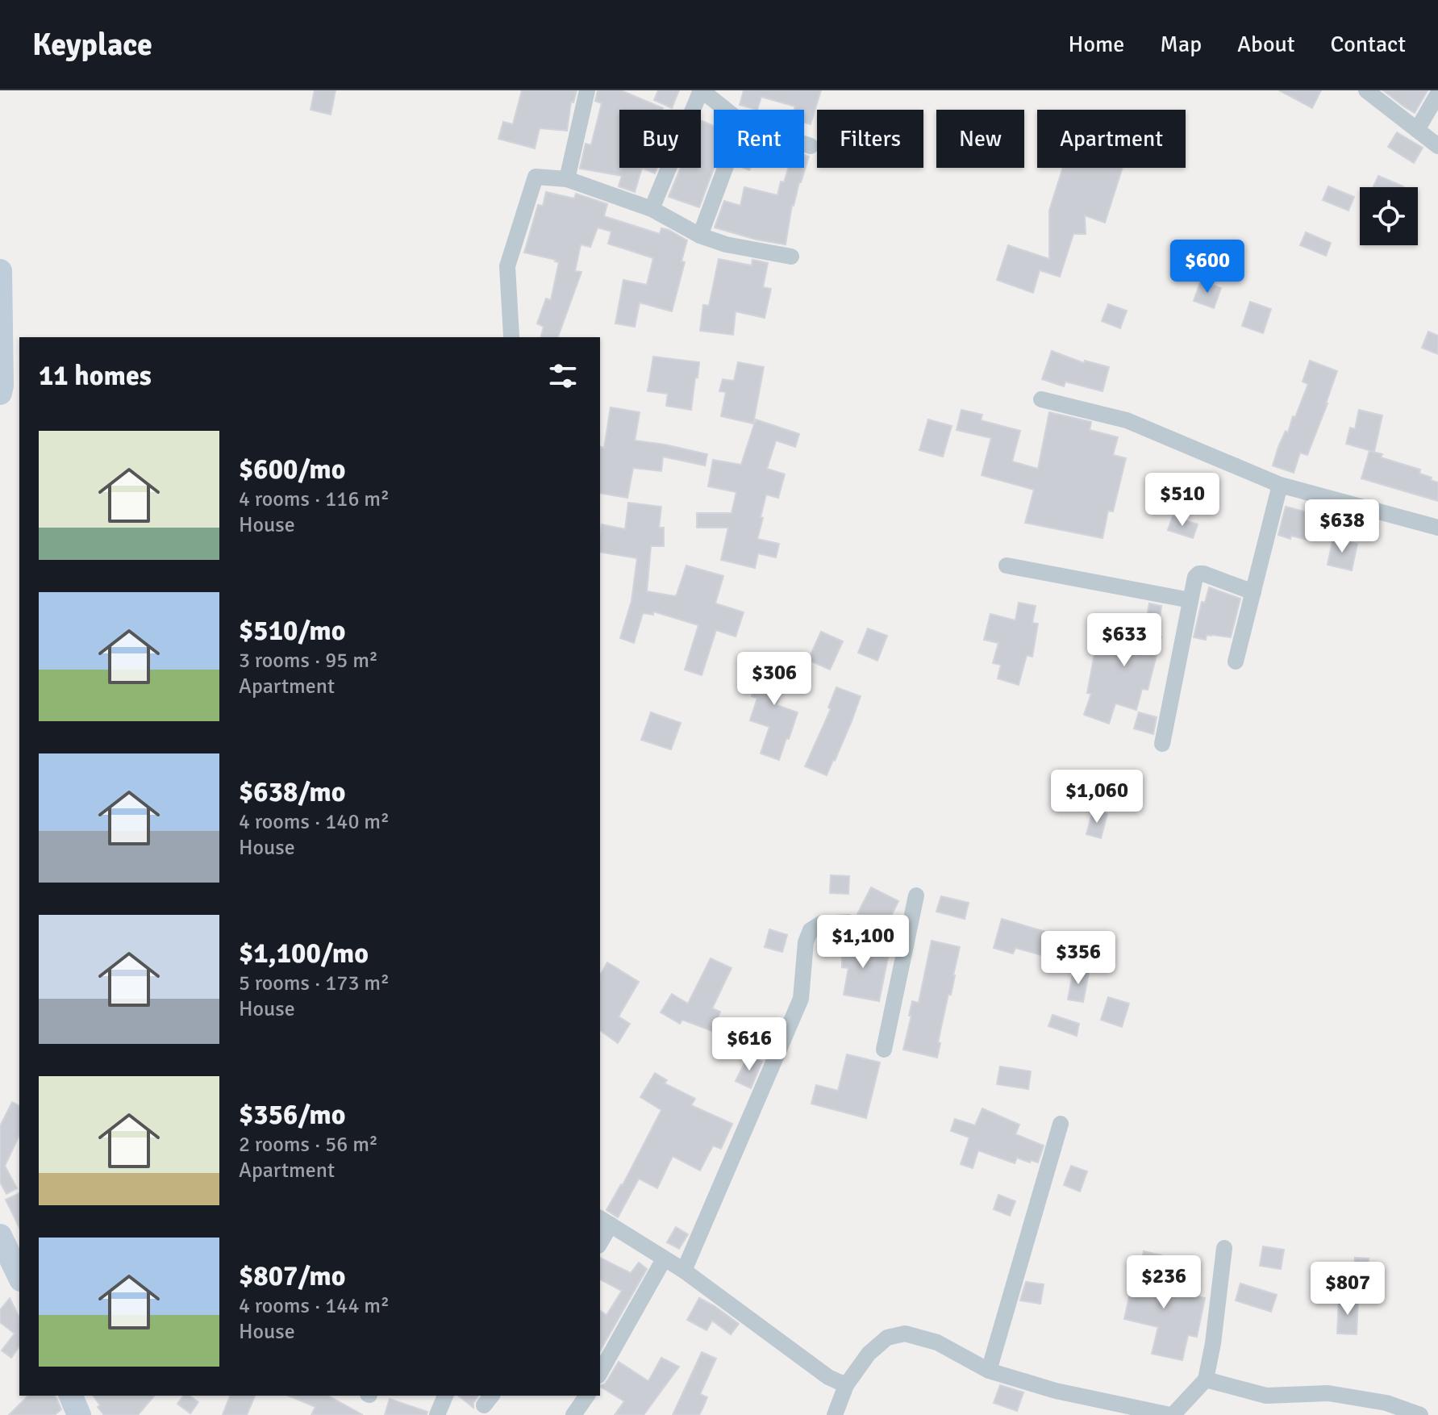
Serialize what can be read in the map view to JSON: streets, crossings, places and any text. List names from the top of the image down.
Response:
{
  "page": {
    "header": "Keyplace",
    "nav": [
      "Home",
      "Map",
      "About",
      "Contact"
    ],
    "chip": [
      "Buy",
      "Rent",
      "Filters",
      "New",
      "Apartment"
    ],
    "price": [
      "$600",
      "$510",
      "$638",
      "$633",
      "$306",
      "$1,060",
      "$1,100",
      "$356",
      "$616",
      "$236",
      "$807"
    ],
    "heading": "11 homes",
    "list": [
      {
        "name": "$600/mo",
        "note": "4 rooms · 116 m² · House"
      },
      {
        "name": "$510/mo",
        "note": "3 rooms · 95 m² · Apartment"
      },
      {
        "name": "$638/mo",
        "note": "4 rooms · 140 m² · House"
      },
      {
        "name": "$1,100/mo",
        "note": "5 rooms · 173 m² · House"
      },
      {
        "name": "$356/mo",
        "note": "2 rooms · 56 m² · Apartment"
      },
      {
        "name": "$807/mo",
        "note": "4 rooms · 144 m² · House"
      }
    ]
  }
}
